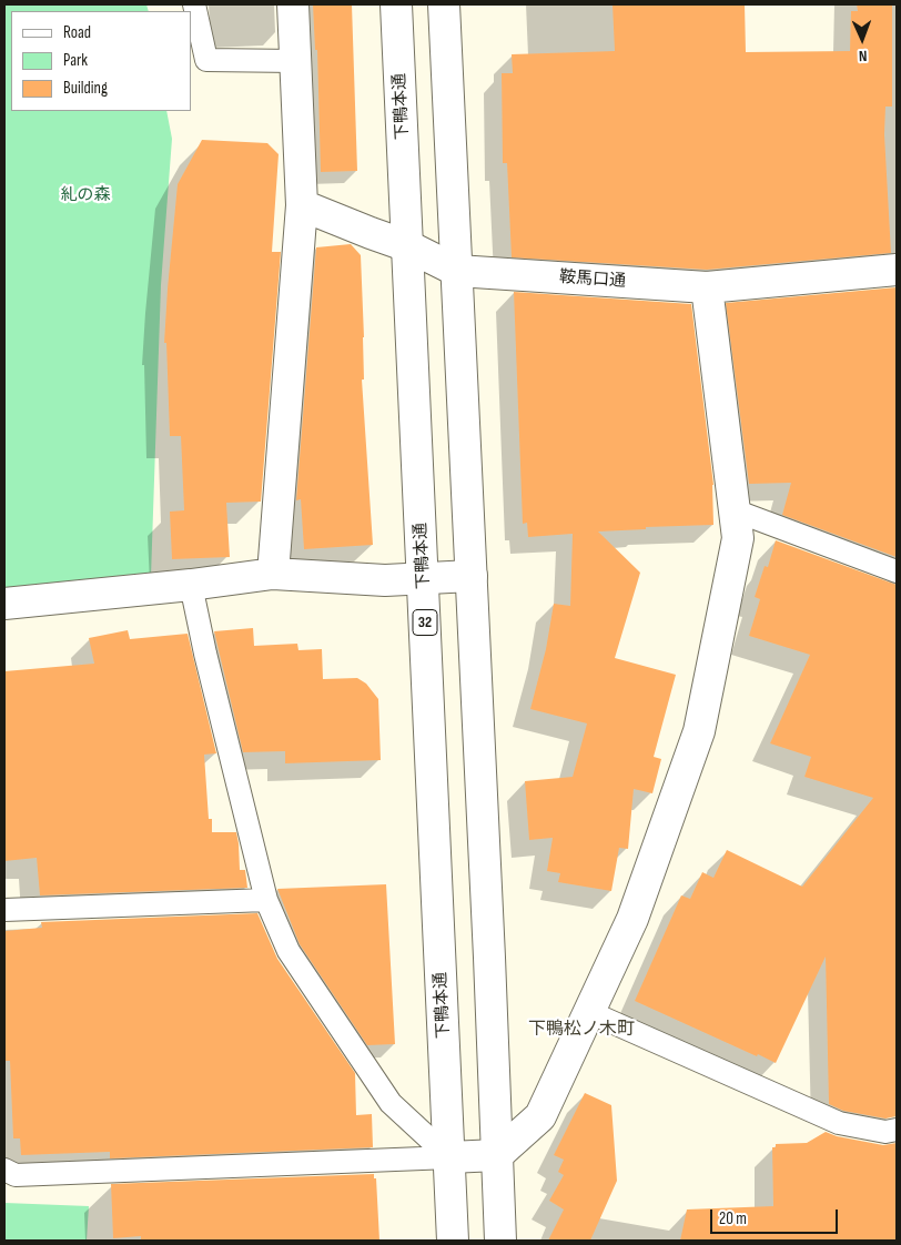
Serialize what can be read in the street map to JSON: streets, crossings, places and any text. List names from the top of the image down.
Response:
{
  "streets": {
    "street": ["下鴨本通", "鞍馬口通", "32"]
  },
  "crossings": [
    ["下鴨本通", "鞍馬口通"]
  ],
  "districts": ["下鴨松ノ木町"],
  "parks": ["糺の森"],
  "legend": ["Road", "Park", "Building"],
  "scale_bar": "20 m",
  "north": "bottom"
}
